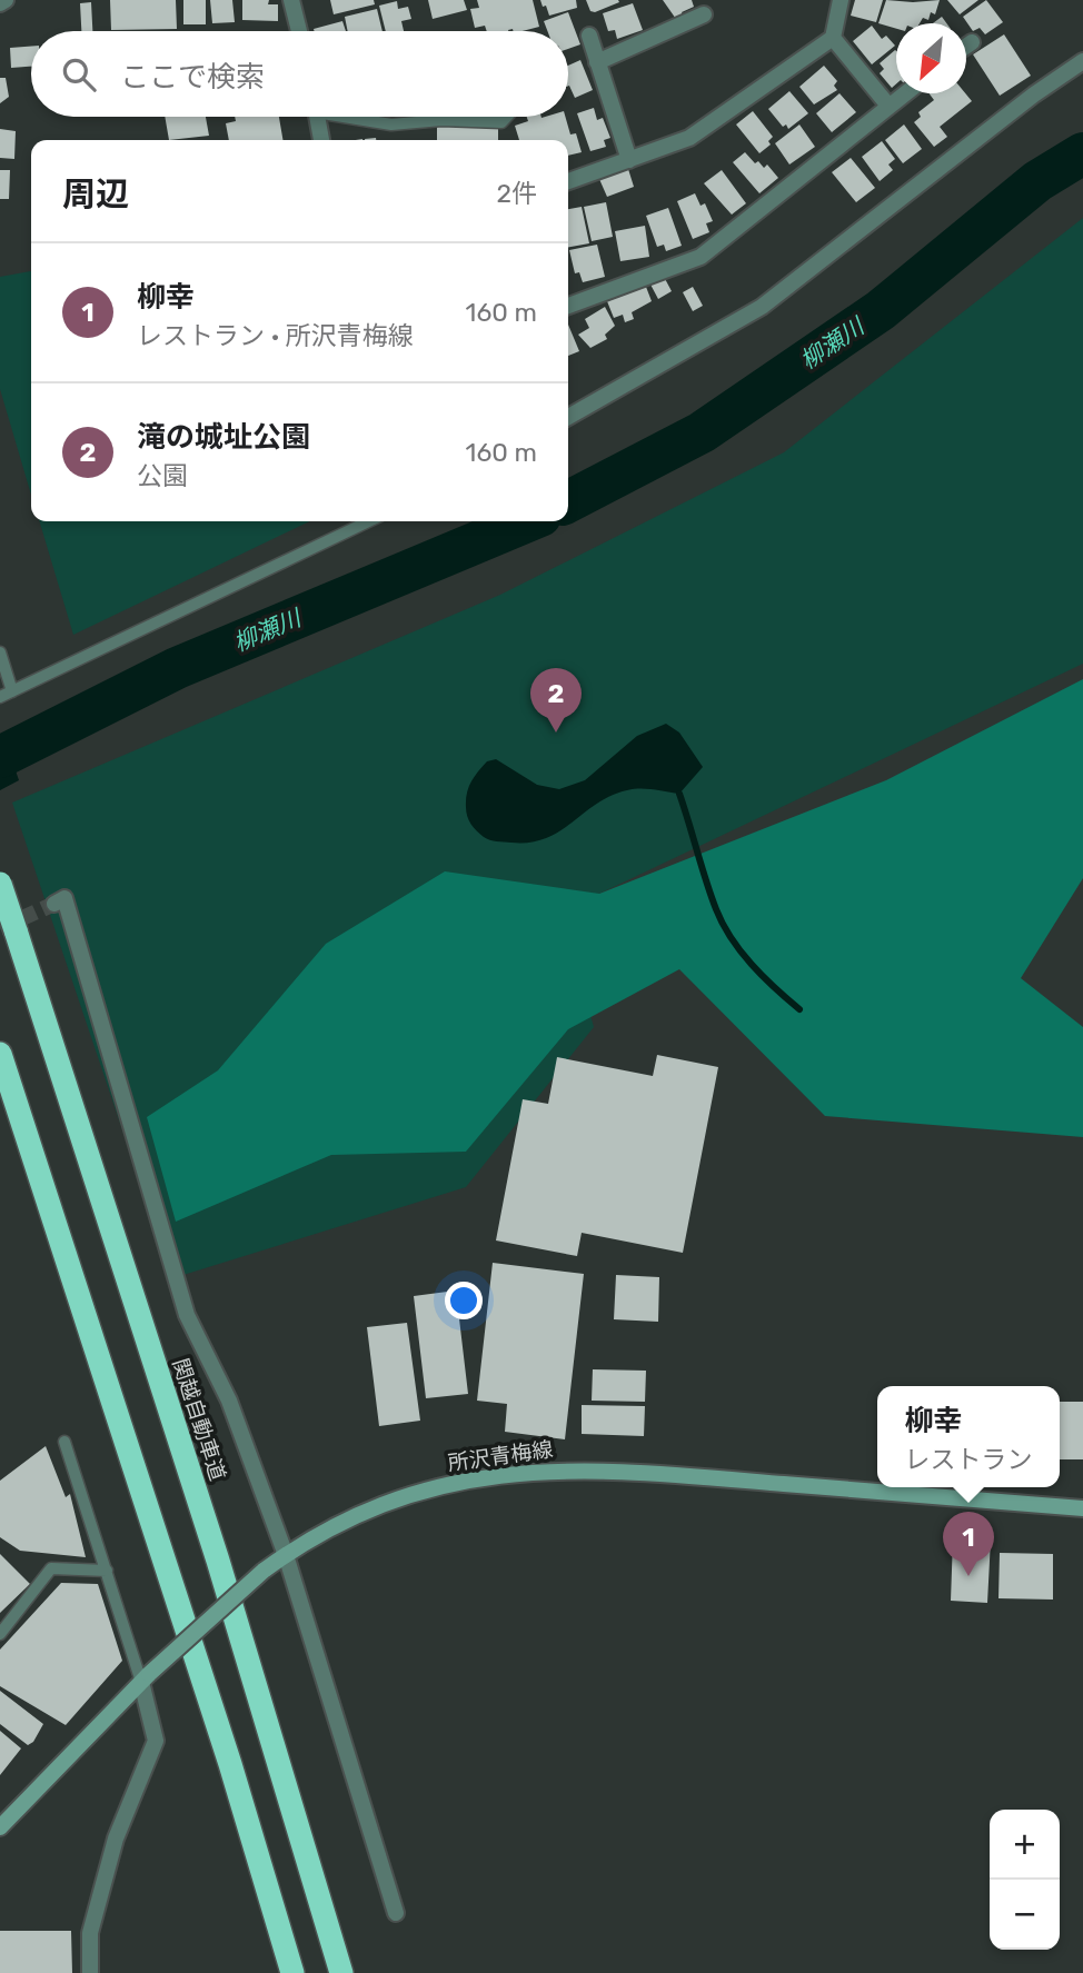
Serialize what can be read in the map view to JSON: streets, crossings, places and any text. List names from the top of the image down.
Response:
{
  "streets": {
    "highway": ["関越自動車道"],
    "main road": ["所沢青梅線"]
  },
  "water": ["柳瀬川"],
  "north": "bottom left",
  "page": {
    "search": "ここで検索",
    "heading": ["周辺", "2件"],
    "list": [
      {
        "mark": "1",
        "name": "柳幸",
        "note": "レストラン · 所沢青梅線",
        "value": "160 m"
      },
      {
        "mark": "2",
        "name": "滝の城址公園",
        "note": "公園",
        "value": "160 m"
      }
    ],
    "pins": ["2", "1"],
    "popup": ["柳幸", "レストラン"],
    "map_buttons": ["+", "−"]
  }
}
